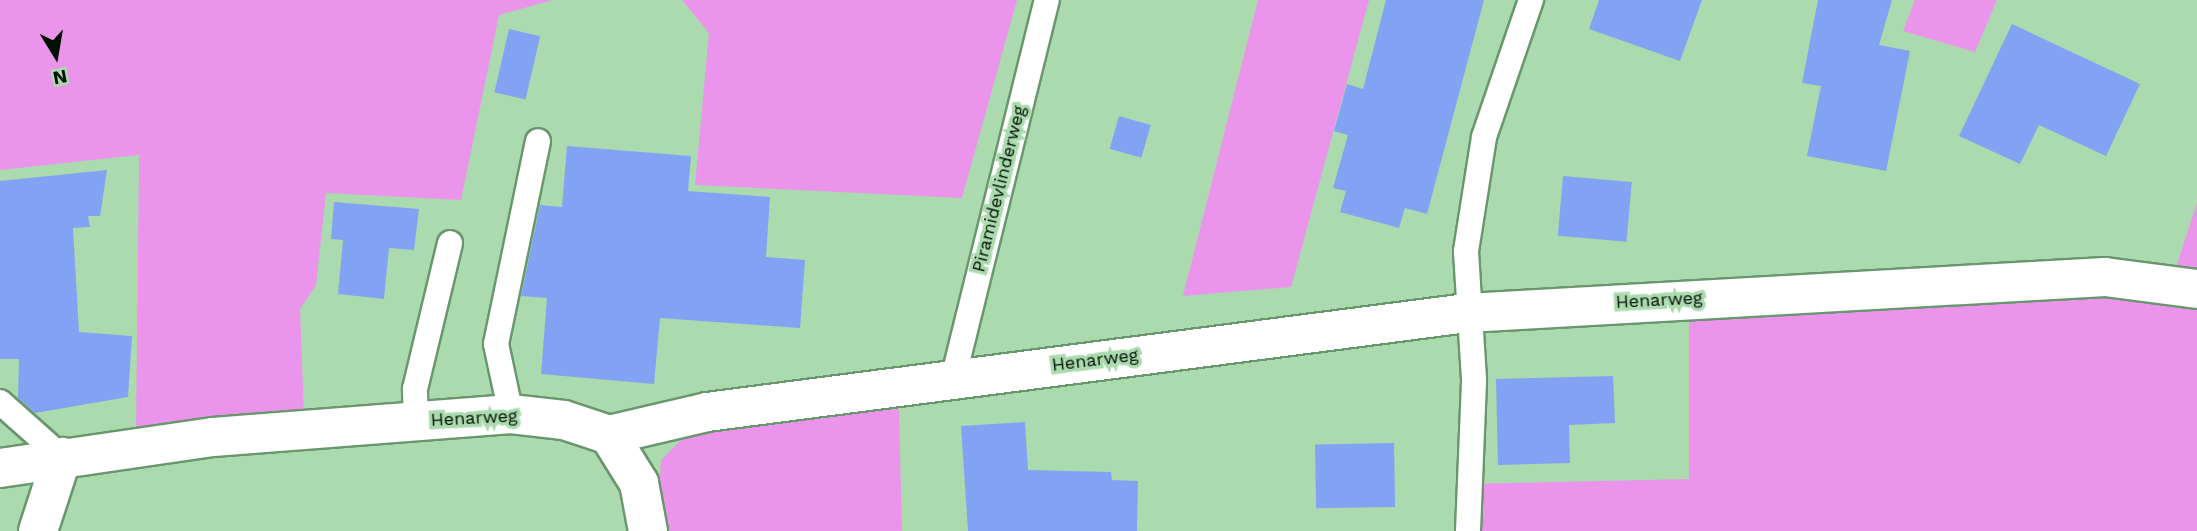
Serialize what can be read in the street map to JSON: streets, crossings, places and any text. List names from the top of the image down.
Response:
{
  "streets": {
    "street": ["Henarweg"],
    "lane": ["Piramidevlinderweg"]
  },
  "crossings": [
    ["Piramidevlinderweg", "Henarweg"]
  ],
  "north": "bottom"
}
